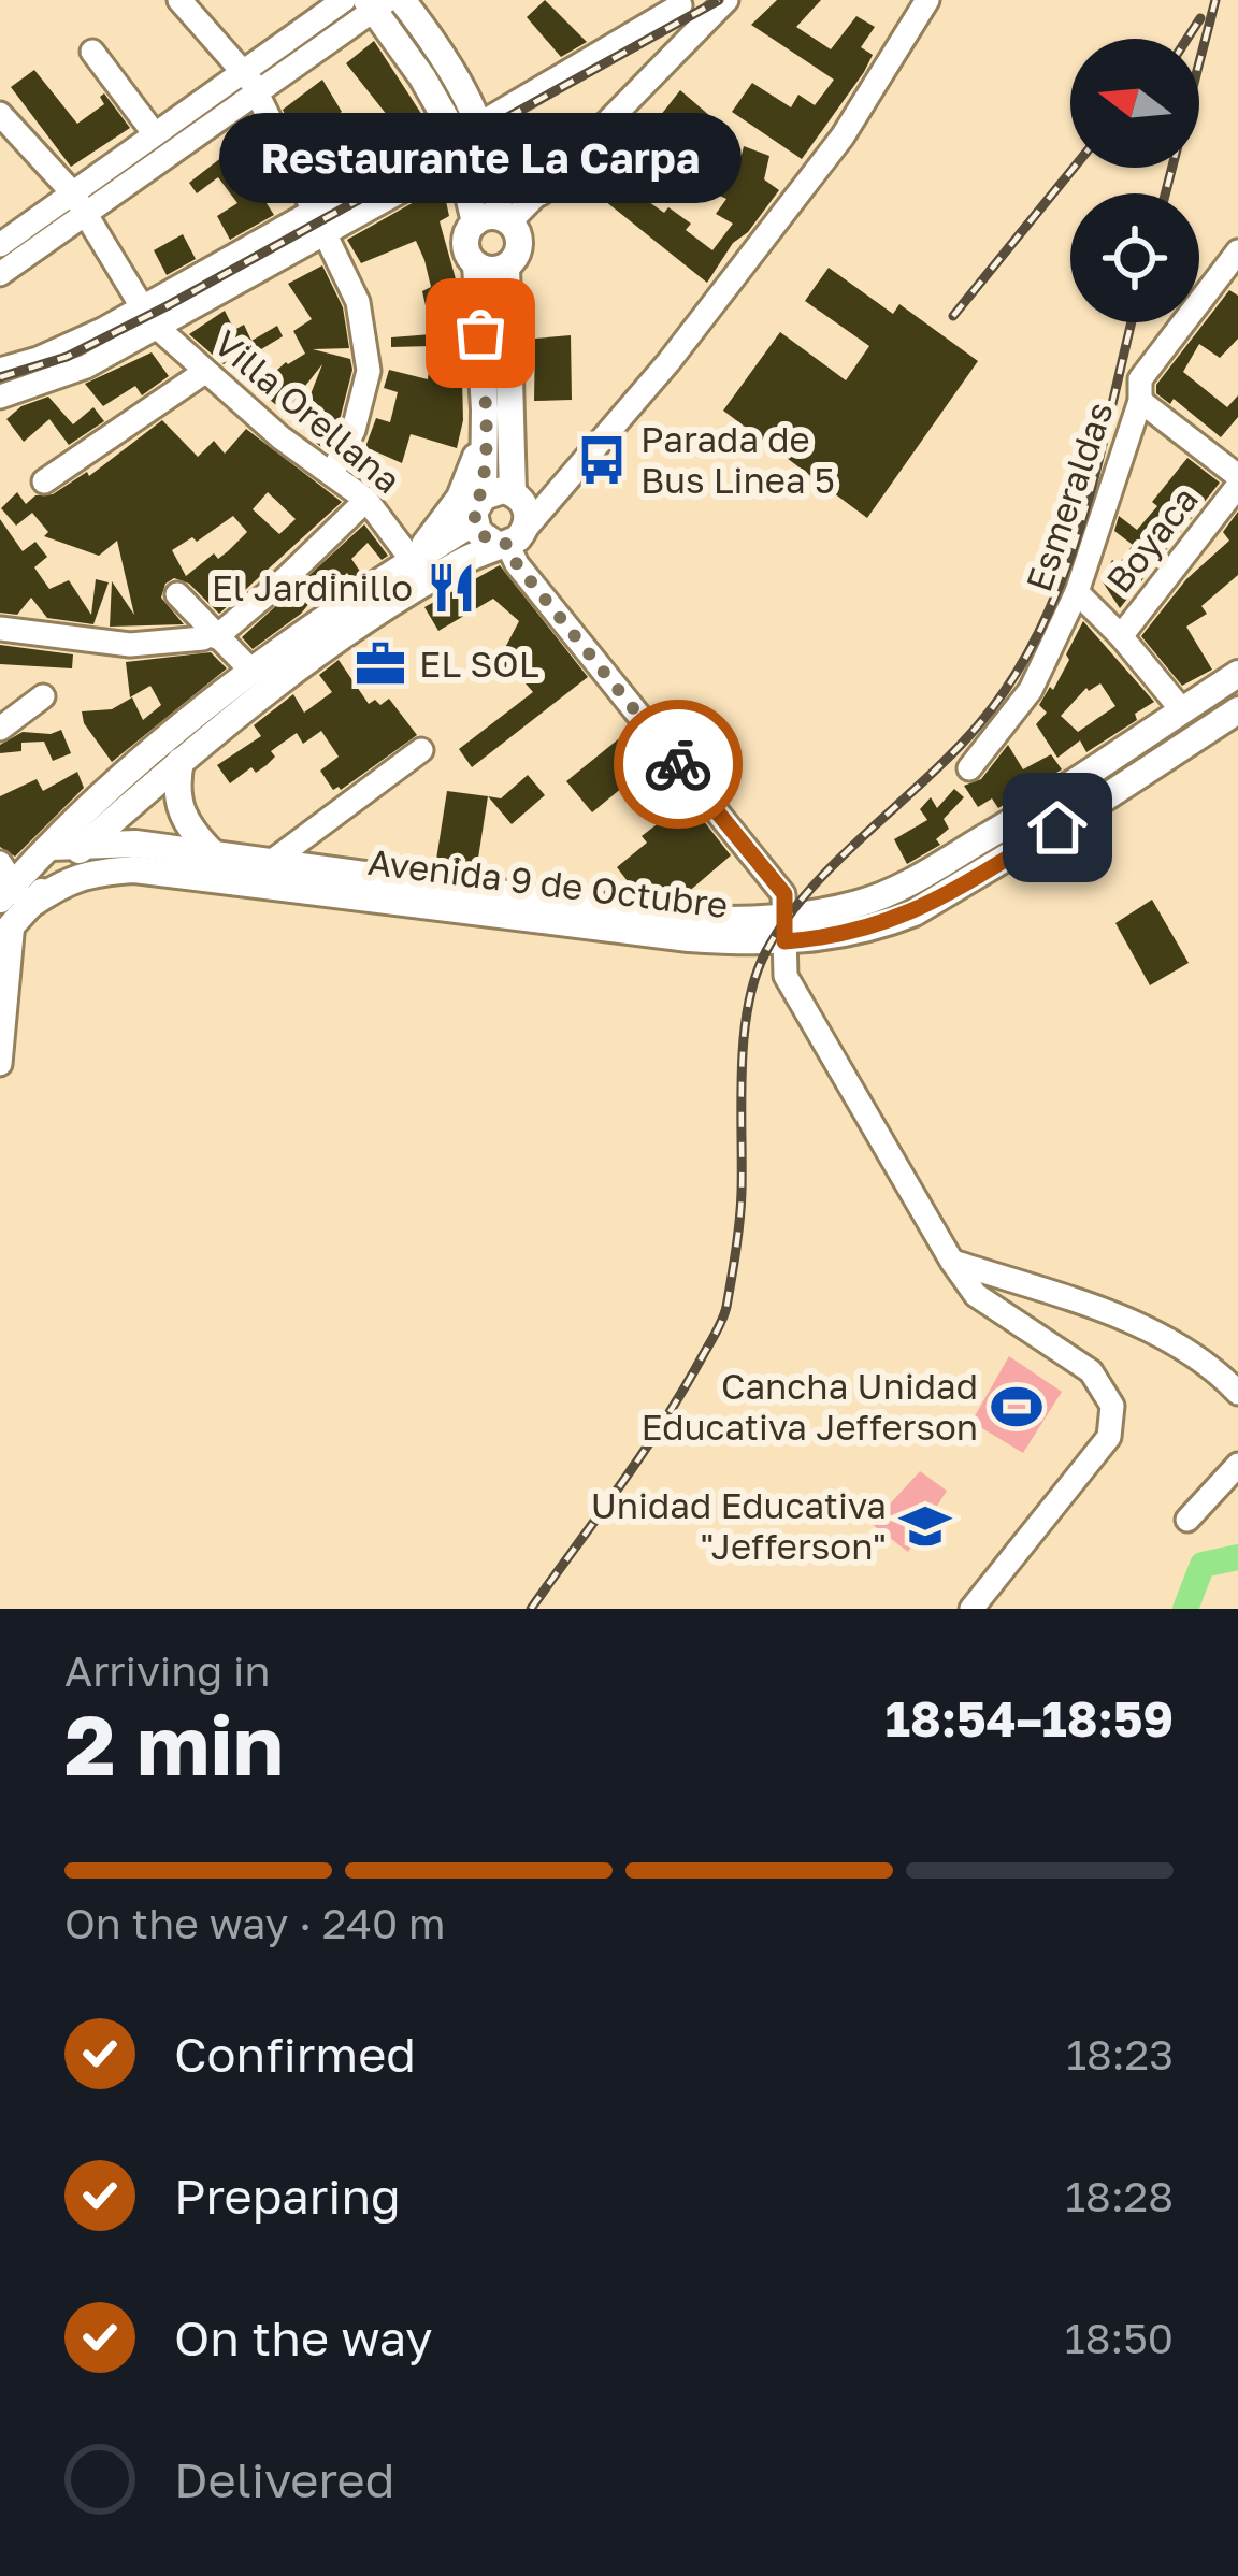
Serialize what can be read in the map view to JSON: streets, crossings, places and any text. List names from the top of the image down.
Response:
{
  "streets": {
    "main road": ["Avenida 9 de Octubre"],
    "street": ["Villa Orellana", "Esmeraldas", "Boyaca"]
  },
  "places": {
    "other": ["Restaurante La Carpa"],
    "bus stop": ["Parada de Bus Linea 5"],
    "restaurant": ["El Jardinillo"],
    "office": ["EL SOL"],
    "sports": ["Cancha Unidad Educativa Jefferson"],
    "school or university": ["Unidad Educativa \"Jefferson\""]
  },
  "north": "left",
  "page": {
    "bubble": "Restaurante La Carpa",
    "heading": ["2 min", "Arriving in", "18:54–18:59"],
    "bar": "On the way · 240 m",
    "list": [
      ["Confirmed", "18:23"],
      ["Preparing", "18:28"],
      ["On the way", "18:50"],
      "Delivered"
    ]
  }
}
